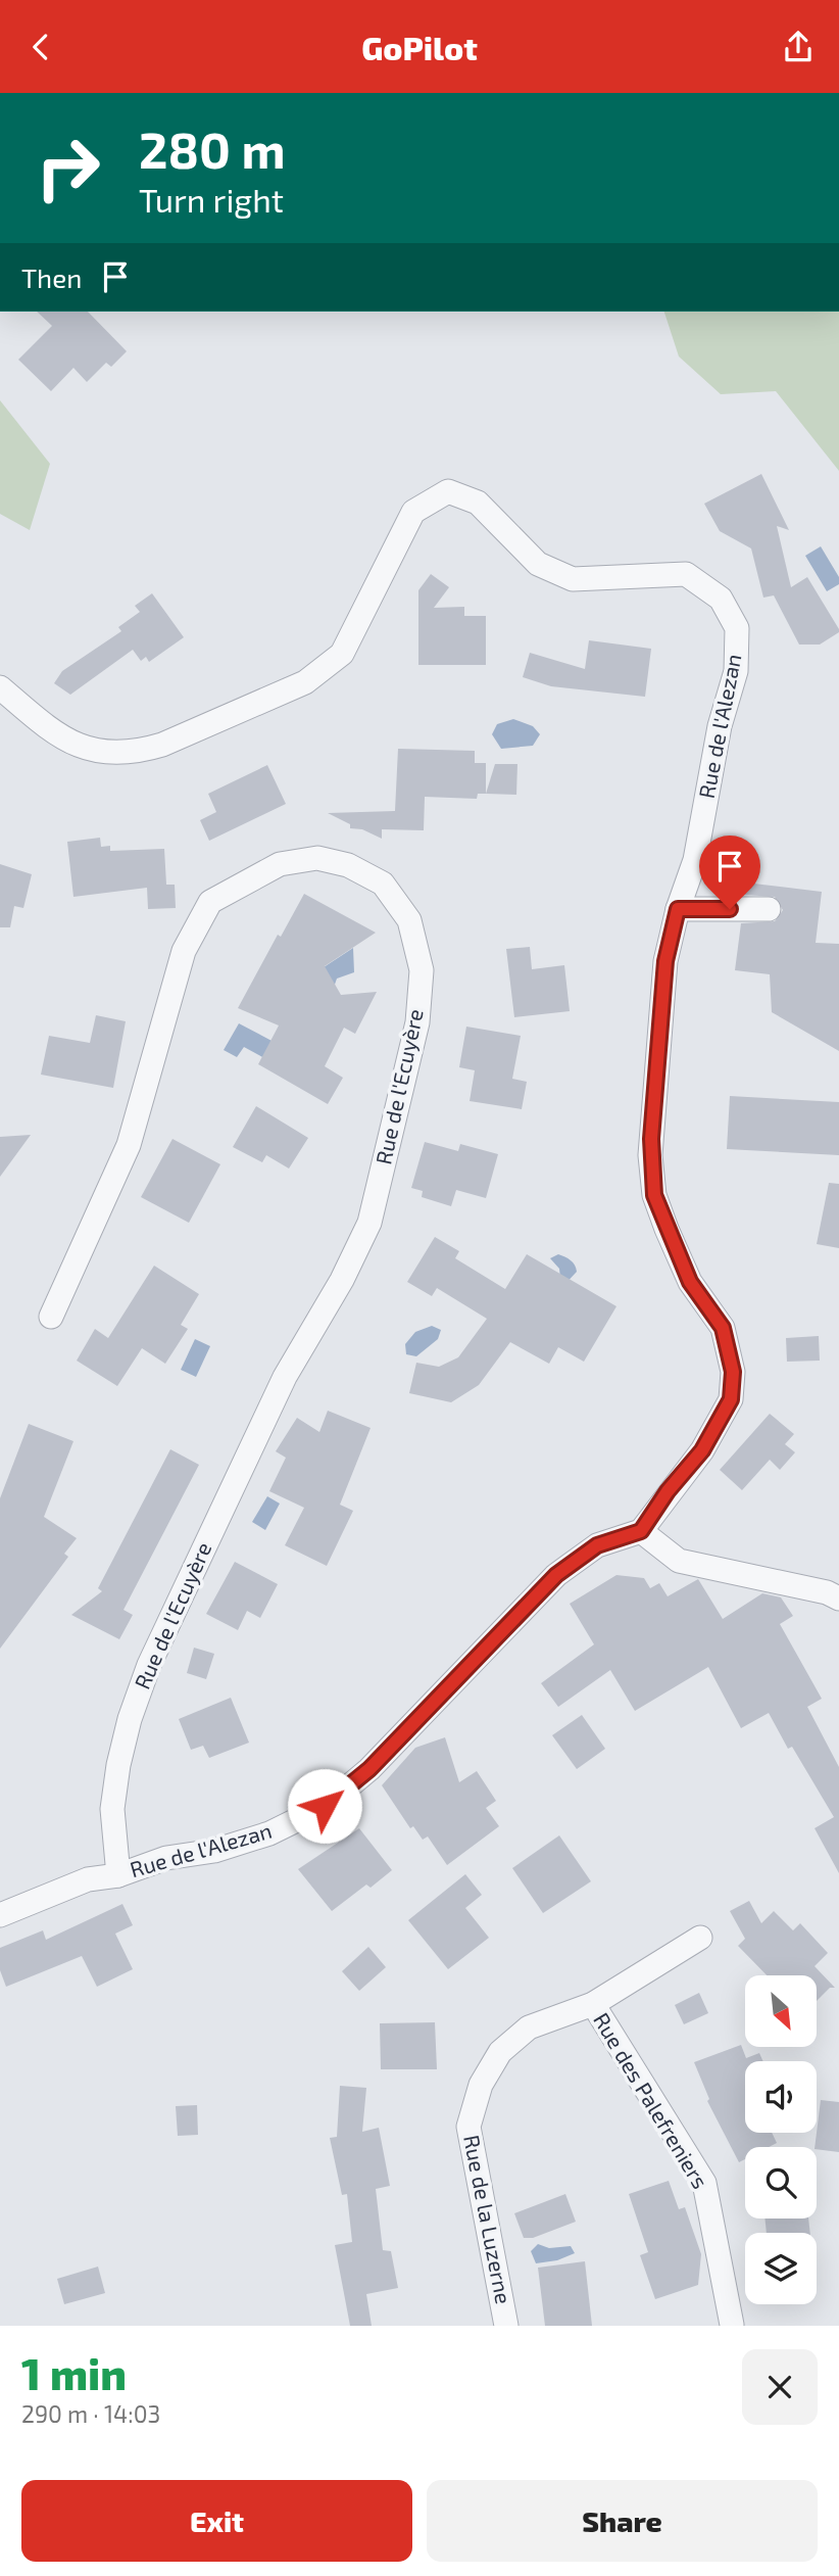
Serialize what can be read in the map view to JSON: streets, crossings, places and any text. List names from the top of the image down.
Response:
{
  "streets": {
    "street": [
      "Rue de l'Alezan",
      "Rue de l'Ecuyère",
      "Rue des Palefreniers",
      "Rue de la Luzerne"
    ]
  },
  "crossings": [
    ["Rue de l'Alezan", "Rue de l'Ecuyère"],
    ["Rue des Palefreniers", "Rue de la Luzerne"]
  ],
  "north": "bottom right",
  "page": {
    "header": "GoPilot",
    "turn": ["280 m", "Turn right"],
    "then": "Then",
    "heading": ["1 min", "290 m · 14:03"],
    "buttons": ["Exit", "Share"]
  }
}
